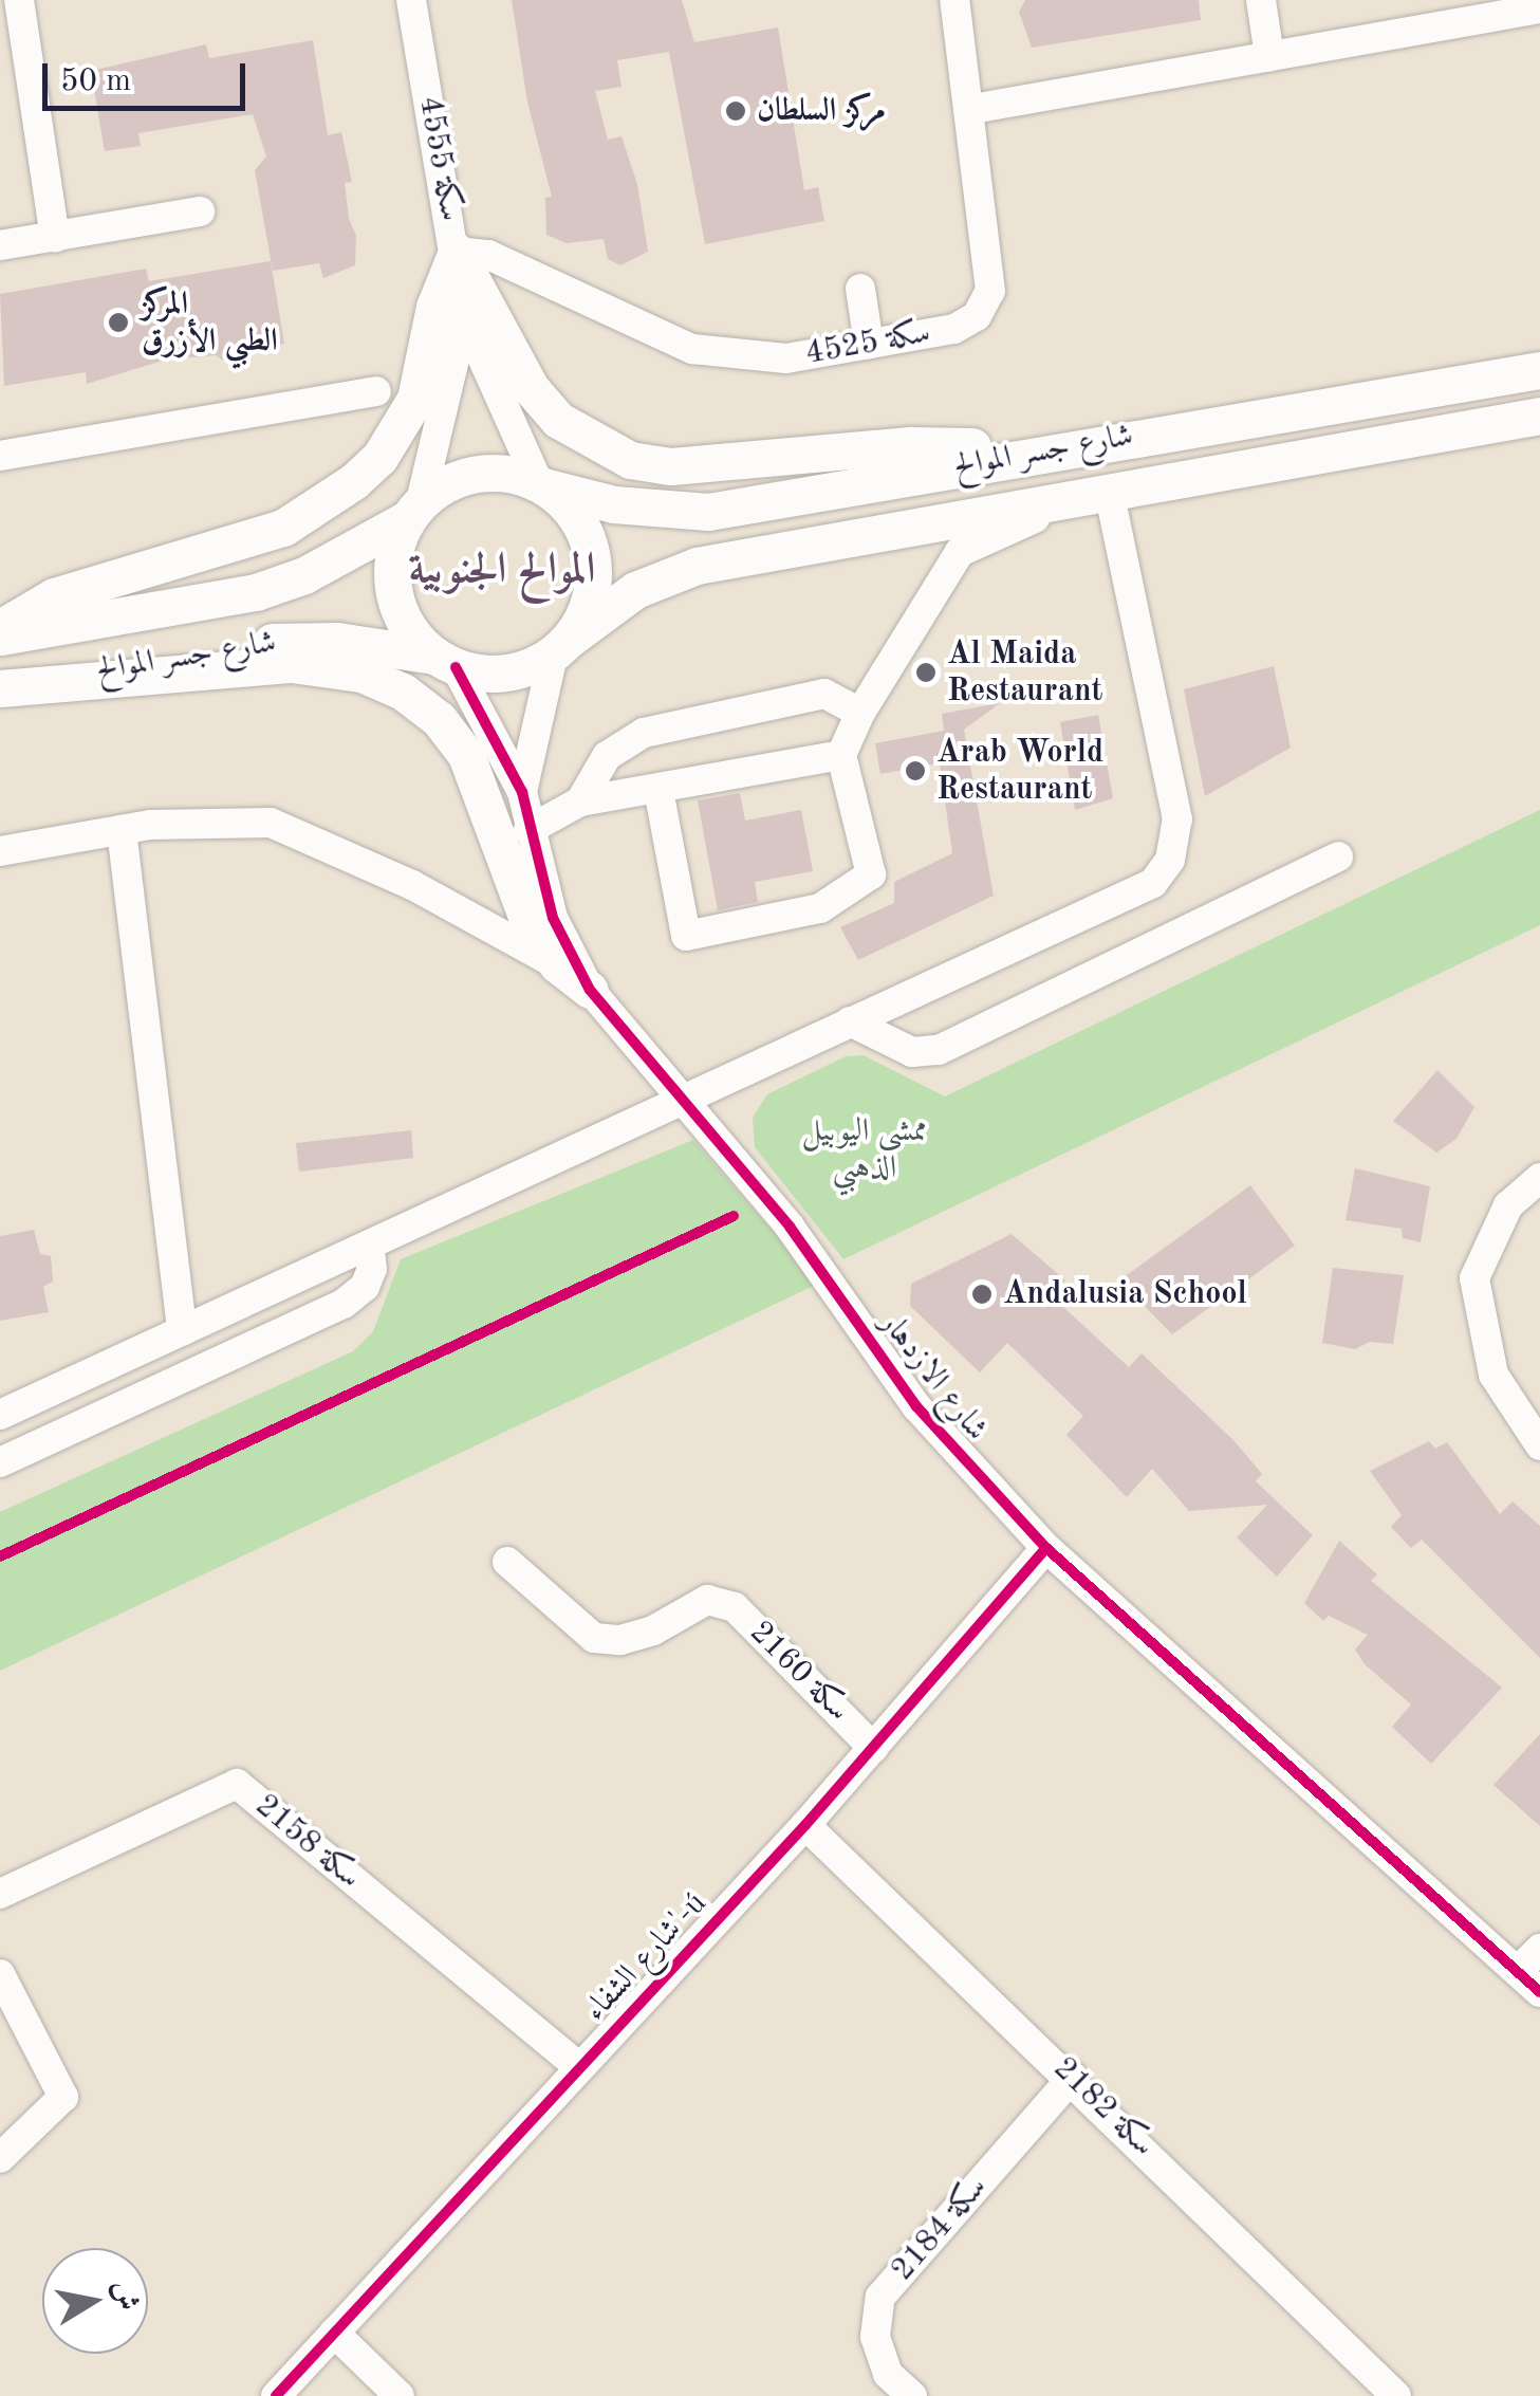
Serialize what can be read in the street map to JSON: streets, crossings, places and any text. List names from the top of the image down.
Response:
{
  "streets": {
    "main road": ["شارع جسر الموالح"],
    "street": [
      "سكة 4555",
      "سكة 4525",
      "شارع الازدهار",
      "سكة 2160",
      "سكة 2158",
      "شارع الشفاء'-ú",
      "سكة 2182",
      "سكة 2184"
    ]
  },
  "crossings": [
    ["سكة 4555", "سكة 4525"],
    ["سكة 4555", "شارع جسر الموالح"],
    ["سكة 4555", "شارع الازدهار"],
    ["شارع جسر الموالح", "شارع الازدهار"],
    ["شارع الازدهار", "شارع الشفاء'-ú"],
    ["سكة 2160", "شارع الشفاء'-ú"],
    ["سكة 2158", "شارع الشفاء'-ú"],
    ["شارع الشفاء'-ú", "سكة 2182"],
    ["سكة 2182", "سكة 2184"]
  ],
  "districts": ["الموالح الجنوبية"],
  "parks": ["ممشى اليوبيل الذهبي"],
  "places": [
    "مركز السلطان",
    "المركز الطبي الأزرق",
    "Al Maida Restaurant",
    "Arab World Restaurant",
    "Andalusia School"
  ],
  "scale_bar": "50 m",
  "north": "right"
}
